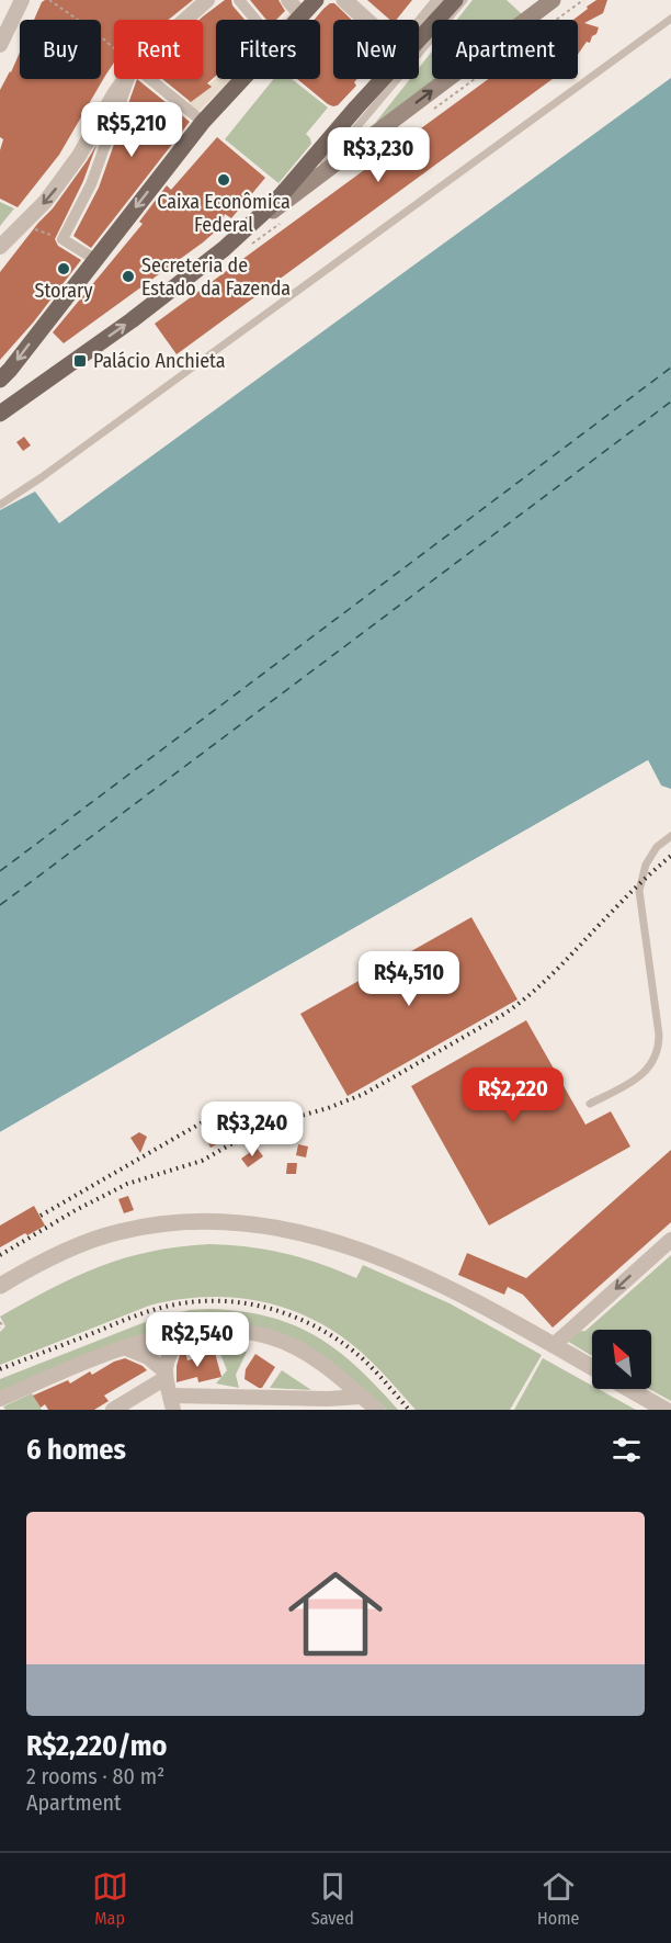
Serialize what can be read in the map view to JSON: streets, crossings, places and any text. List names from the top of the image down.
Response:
{
  "places": {
    "other": ["Caixa Econômica Federal", "Storary", "Secreteria de Estado da Fazenda"],
    "transit": ["Palácio Anchieta"]
  },
  "north": "top left",
  "page": {
    "chip": [
      "Buy",
      "Rent",
      "Filters",
      "New",
      "Apartment"
    ],
    "price": [
      "R$5,210",
      "R$3,230",
      "R$4,510",
      "R$2,220",
      "R$3,240",
      "R$2,540"
    ],
    "heading": "6 homes",
    "list": [
      {
        "name": "R$2,220/mo",
        "note": "2 rooms · 80 m² · Apartment"
      }
    ],
    "tabs": ["Map", "Saved", "Home"]
  }
}
